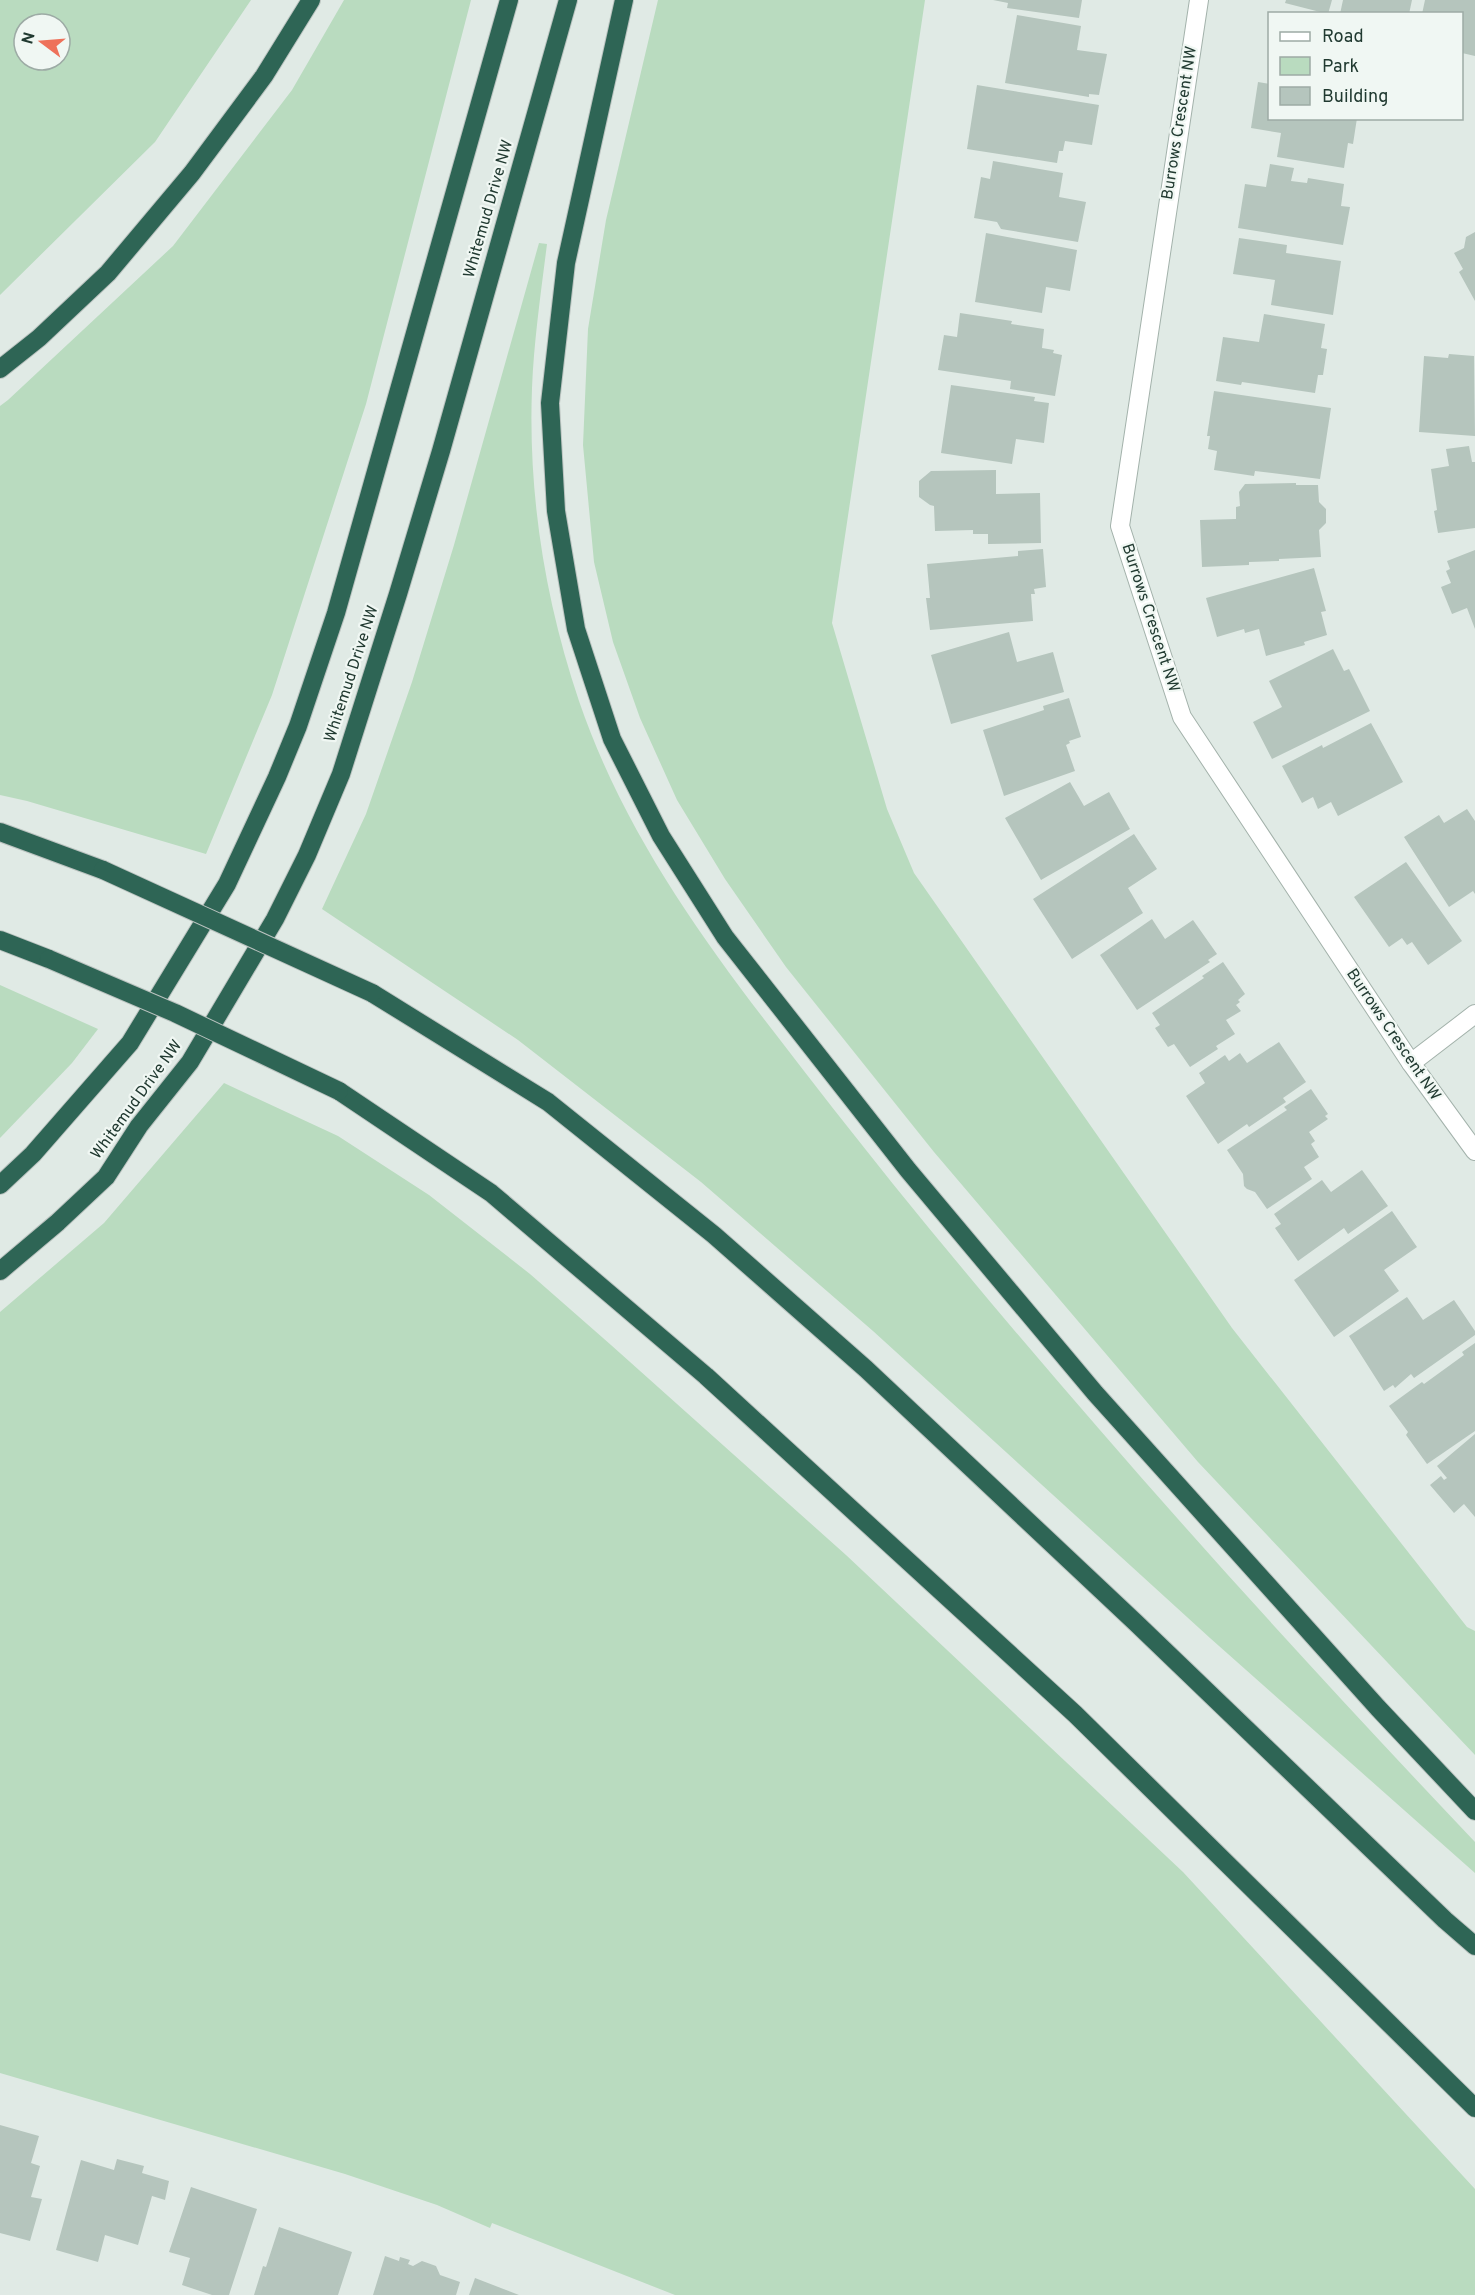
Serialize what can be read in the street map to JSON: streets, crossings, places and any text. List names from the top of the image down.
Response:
{
  "streets": {
    "highway": ["Whitemud Drive NW"],
    "street": ["Burrows Crescent NW"]
  },
  "legend": ["Road", "Park", "Building"],
  "north": "left"
}
